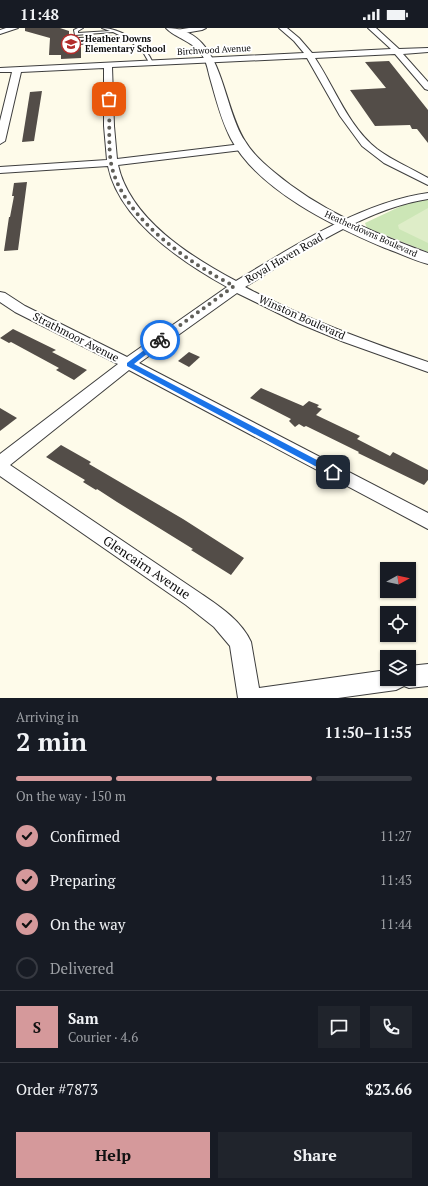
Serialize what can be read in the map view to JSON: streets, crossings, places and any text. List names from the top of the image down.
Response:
{
  "streets": {
    "street": [
      "Birchwood Avenue",
      "Heatherdowns Boulevard",
      "Royal Haven Road",
      "Winston Boulevard",
      "Strathmoor Avenue",
      "Glencairn Avenue"
    ]
  },
  "crossings": [
    ["Birchwood Avenue", "Heatherdowns Boulevard"],
    ["Birchwood Avenue", "Winston Boulevard"],
    ["Heatherdowns Boulevard", "Royal Haven Road"],
    ["Royal Haven Road", "Winston Boulevard"],
    ["Royal Haven Road", "Strathmoor Avenue"]
  ],
  "places": {
    "school or university": ["Heather Downs Elementary School"]
  },
  "north": "right",
  "page": {
    "status": "11:48",
    "heading": ["2 min", "Arriving in", "11:50–11:55"],
    "panel": [
      "Sam",
      "Courier · 4.6",
      "Order #7873",
      "$23.66"
    ],
    "bar": "On the way · 150 m",
    "list": [
      ["Confirmed", "11:27"],
      ["Preparing", "11:43"],
      ["On the way", "11:44"],
      "Delivered"
    ],
    "round": "S",
    "buttons": ["Help", "Share"]
  }
}
